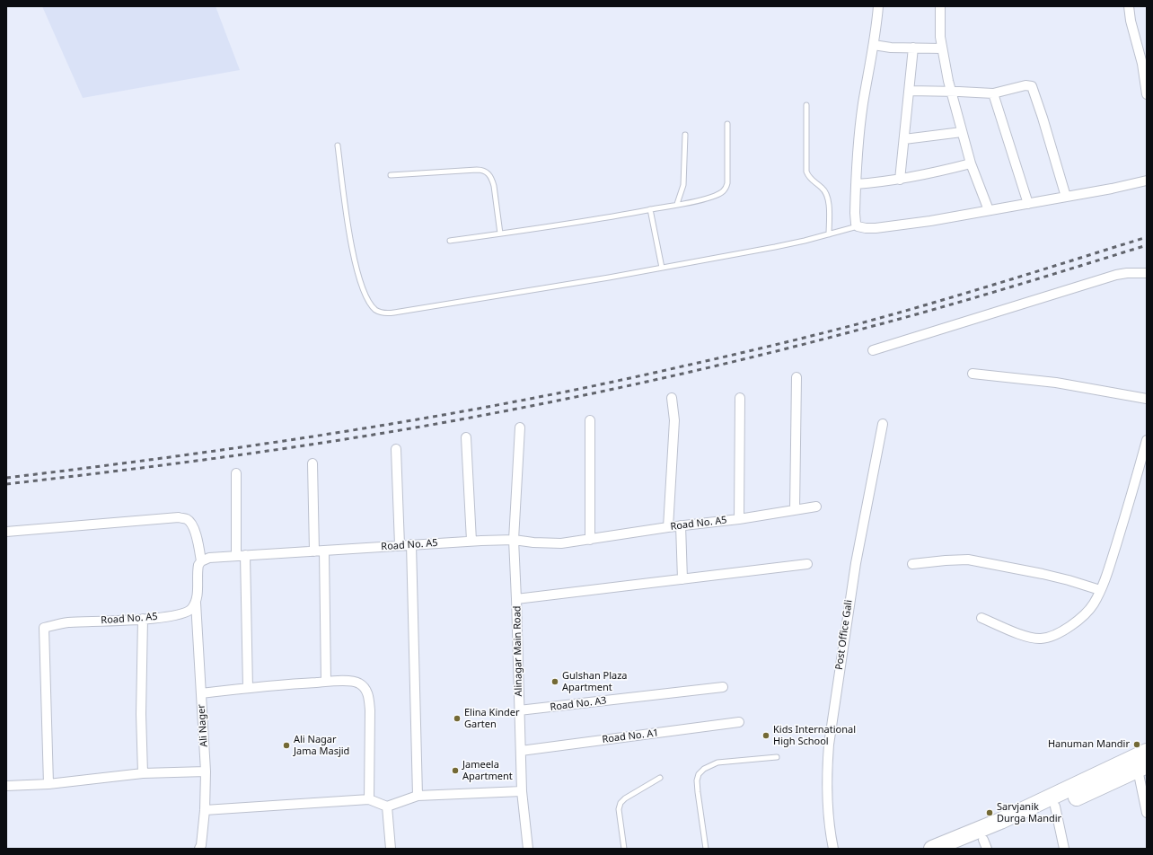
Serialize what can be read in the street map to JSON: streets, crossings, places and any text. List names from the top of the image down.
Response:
{
  "streets": {
    "street": [
      "Road No. A5",
      "Post Office Gali",
      "Alinagar Main Road",
      "Road No. A3",
      "Ali Nager",
      "Road No. A1"
    ]
  },
  "crossings": [
    ["Road No. A5", "Alinagar Main Road"],
    ["Road No. A5", "Ali Nager"],
    ["Alinagar Main Road", "Road No. A3"],
    ["Alinagar Main Road", "Road No. A1"]
  ],
  "places": [
    "Gulshan Plaza Apartment",
    "Elina Kinder Garten",
    "Kids International High School",
    "Hanuman Mandir",
    "Ali Nagar Jama Masjid",
    "Jameela Apartment",
    "Sarvjanik Durga Mandir"
  ]
}
